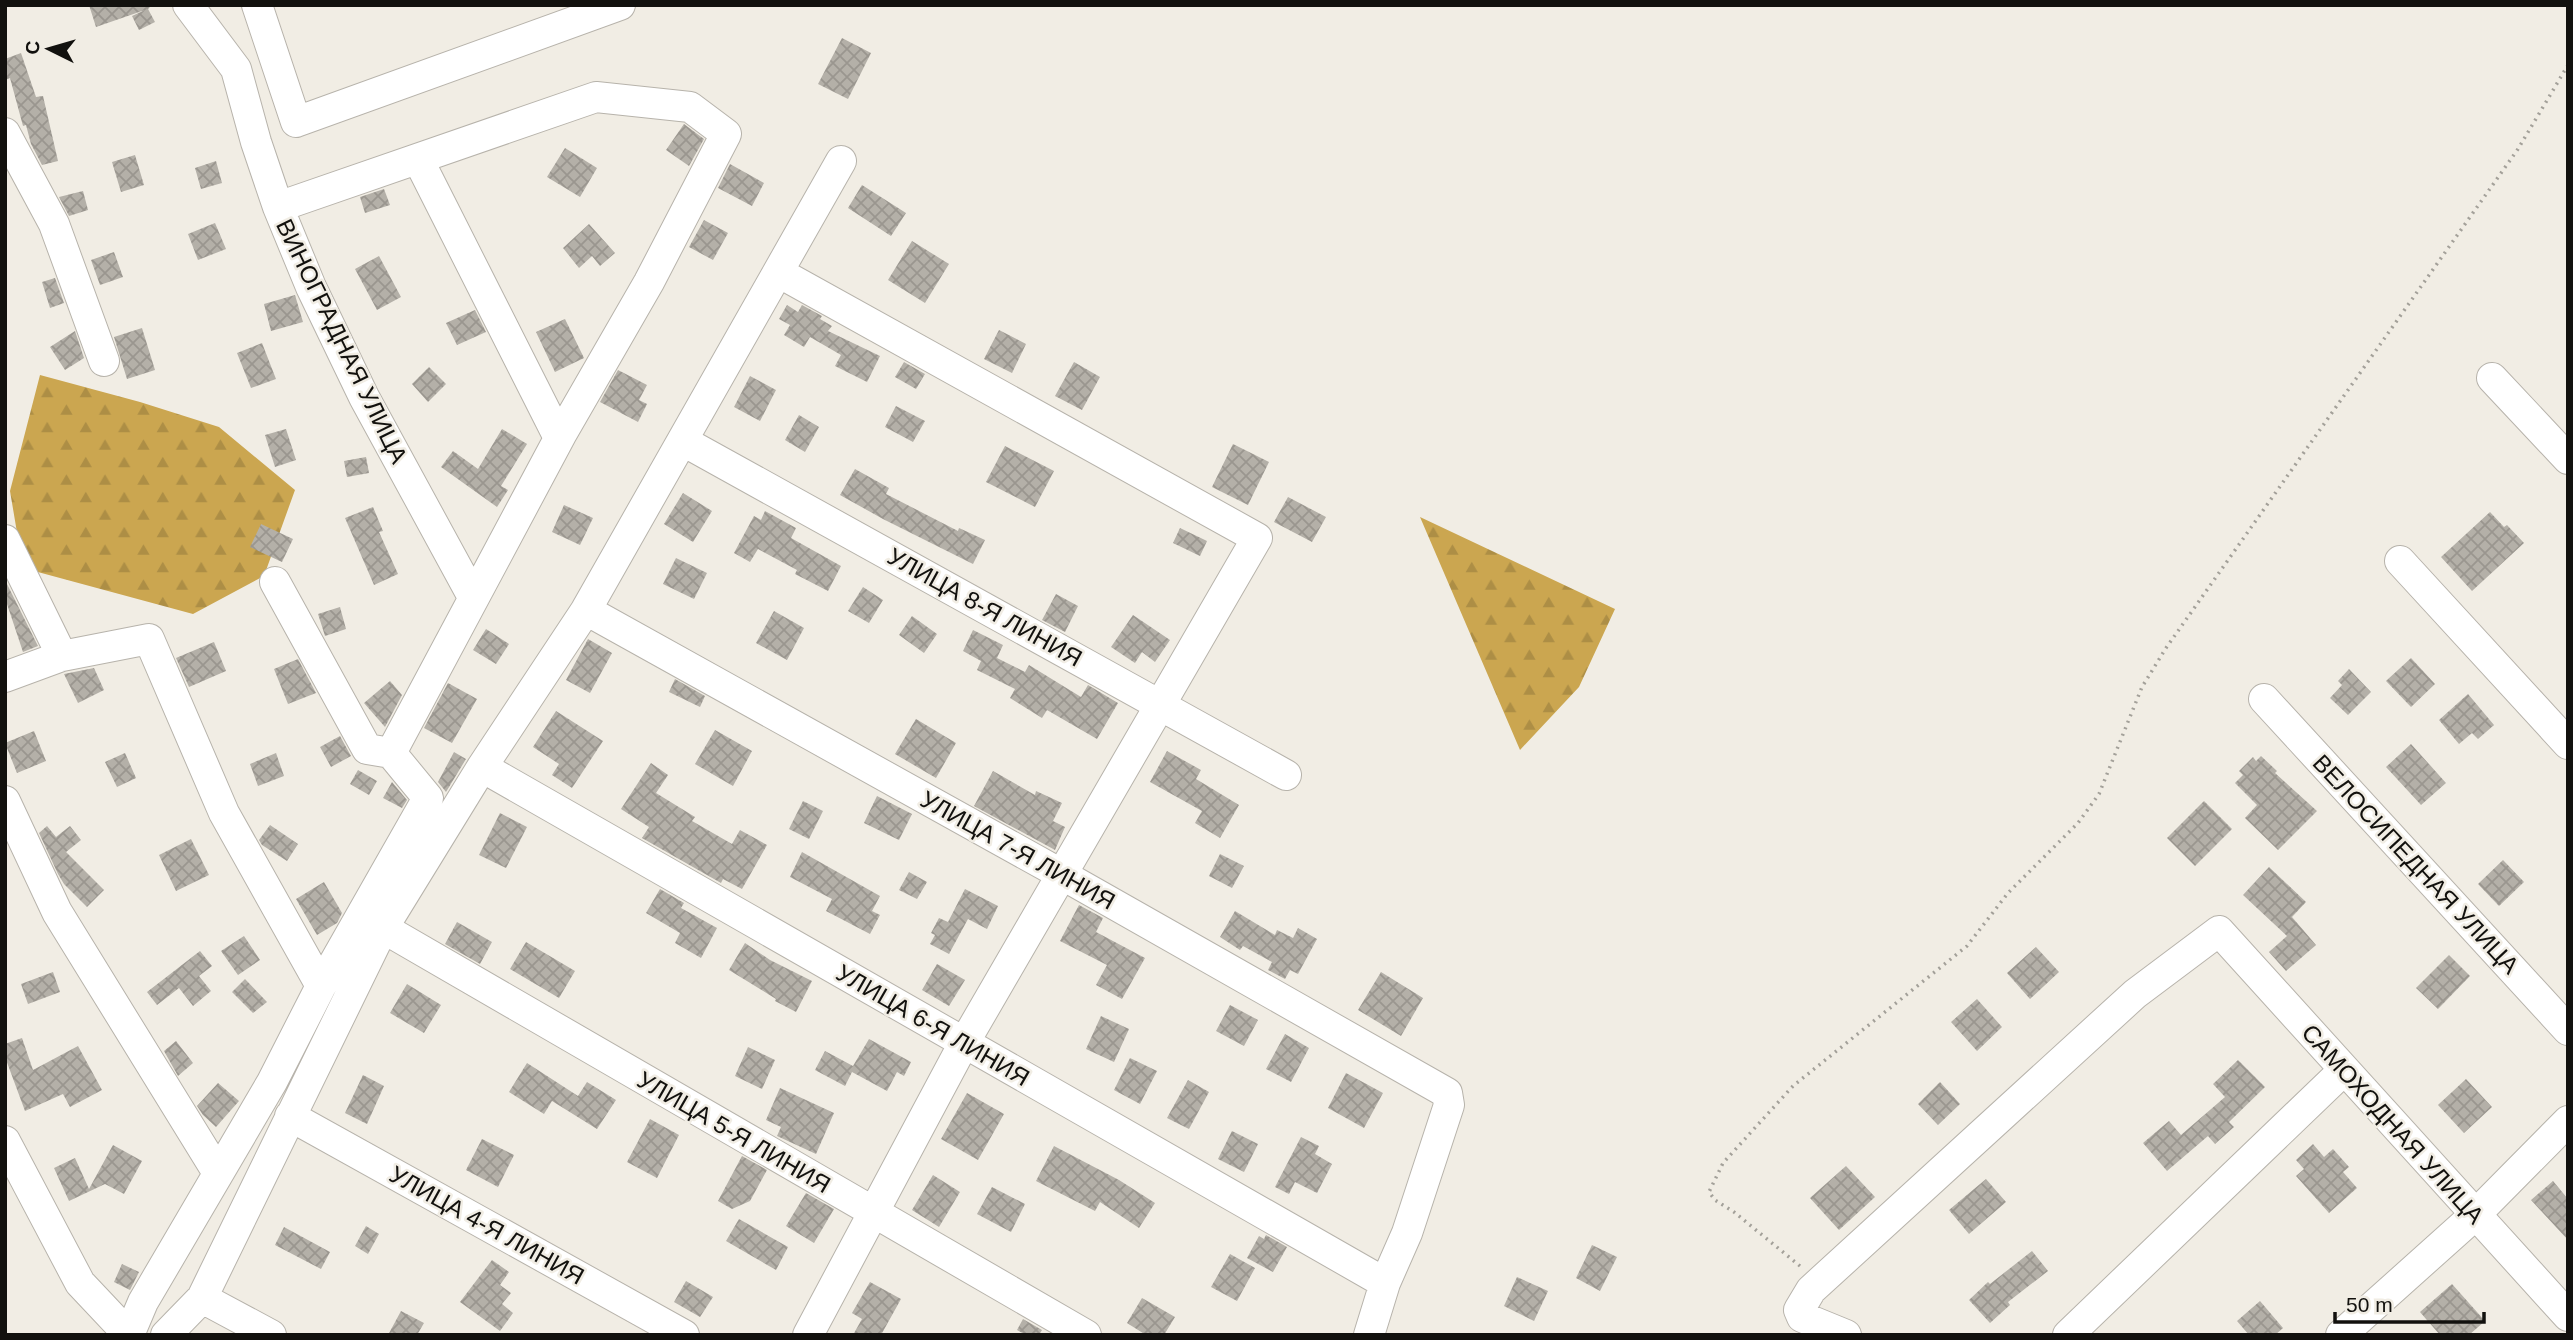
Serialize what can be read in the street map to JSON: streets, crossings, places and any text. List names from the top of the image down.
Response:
{
  "streets": {
    "street": [
      "ВИНОГРАДНАЯ УЛИЦА",
      "УЛИЦА 8-Я ЛИНИЯ",
      "УЛИЦА 7-Я ЛИНИЯ",
      "ВЕЛОСИПЕДНАЯ УЛИЦА",
      "УЛИЦА 6-Я ЛИНИЯ",
      "САМОХОДНАЯ УЛИЦА",
      "УЛИЦА 5-Я ЛИНИЯ",
      "УЛИЦА 4-Я ЛИНИЯ"
    ]
  },
  "crossings": [
    ["УЛИЦА 7-Я ЛИНИЯ", "УЛИЦА 6-Я ЛИНИЯ"]
  ],
  "scale_bar": "50 m",
  "north": "left"
}
